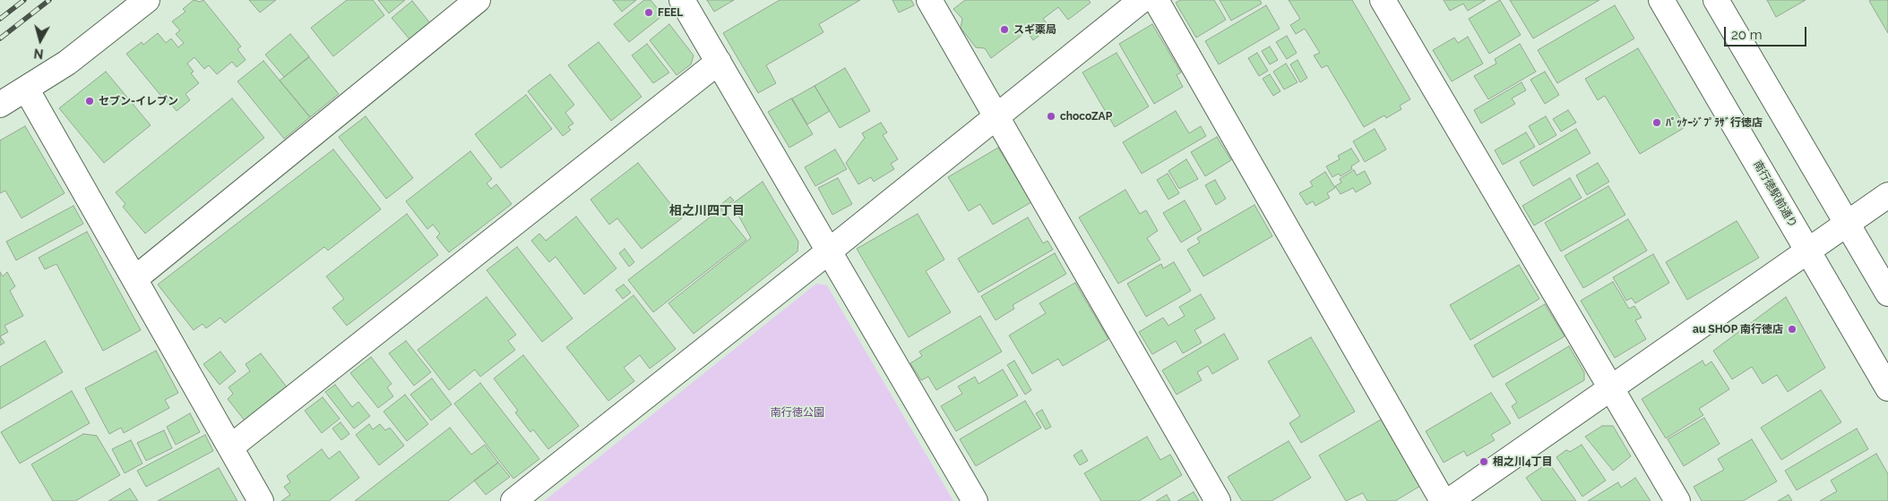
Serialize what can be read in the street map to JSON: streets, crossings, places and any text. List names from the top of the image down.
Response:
{
  "streets": {
    "street": ["南行徳駅前通り"]
  },
  "districts": ["相之川四丁目"],
  "parks": ["南行徳公園"],
  "places": [
    "FEEL",
    "スギ薬局",
    "セブン-イレブン",
    "chocoZAP",
    "ﾊﾟｯｹｰｼﾞﾌﾟﾗｻﾞ行徳店",
    "au SHOP 南行徳店",
    "相之川4丁目"
  ],
  "scale_bar": "20 m",
  "north": "bottom"
}
